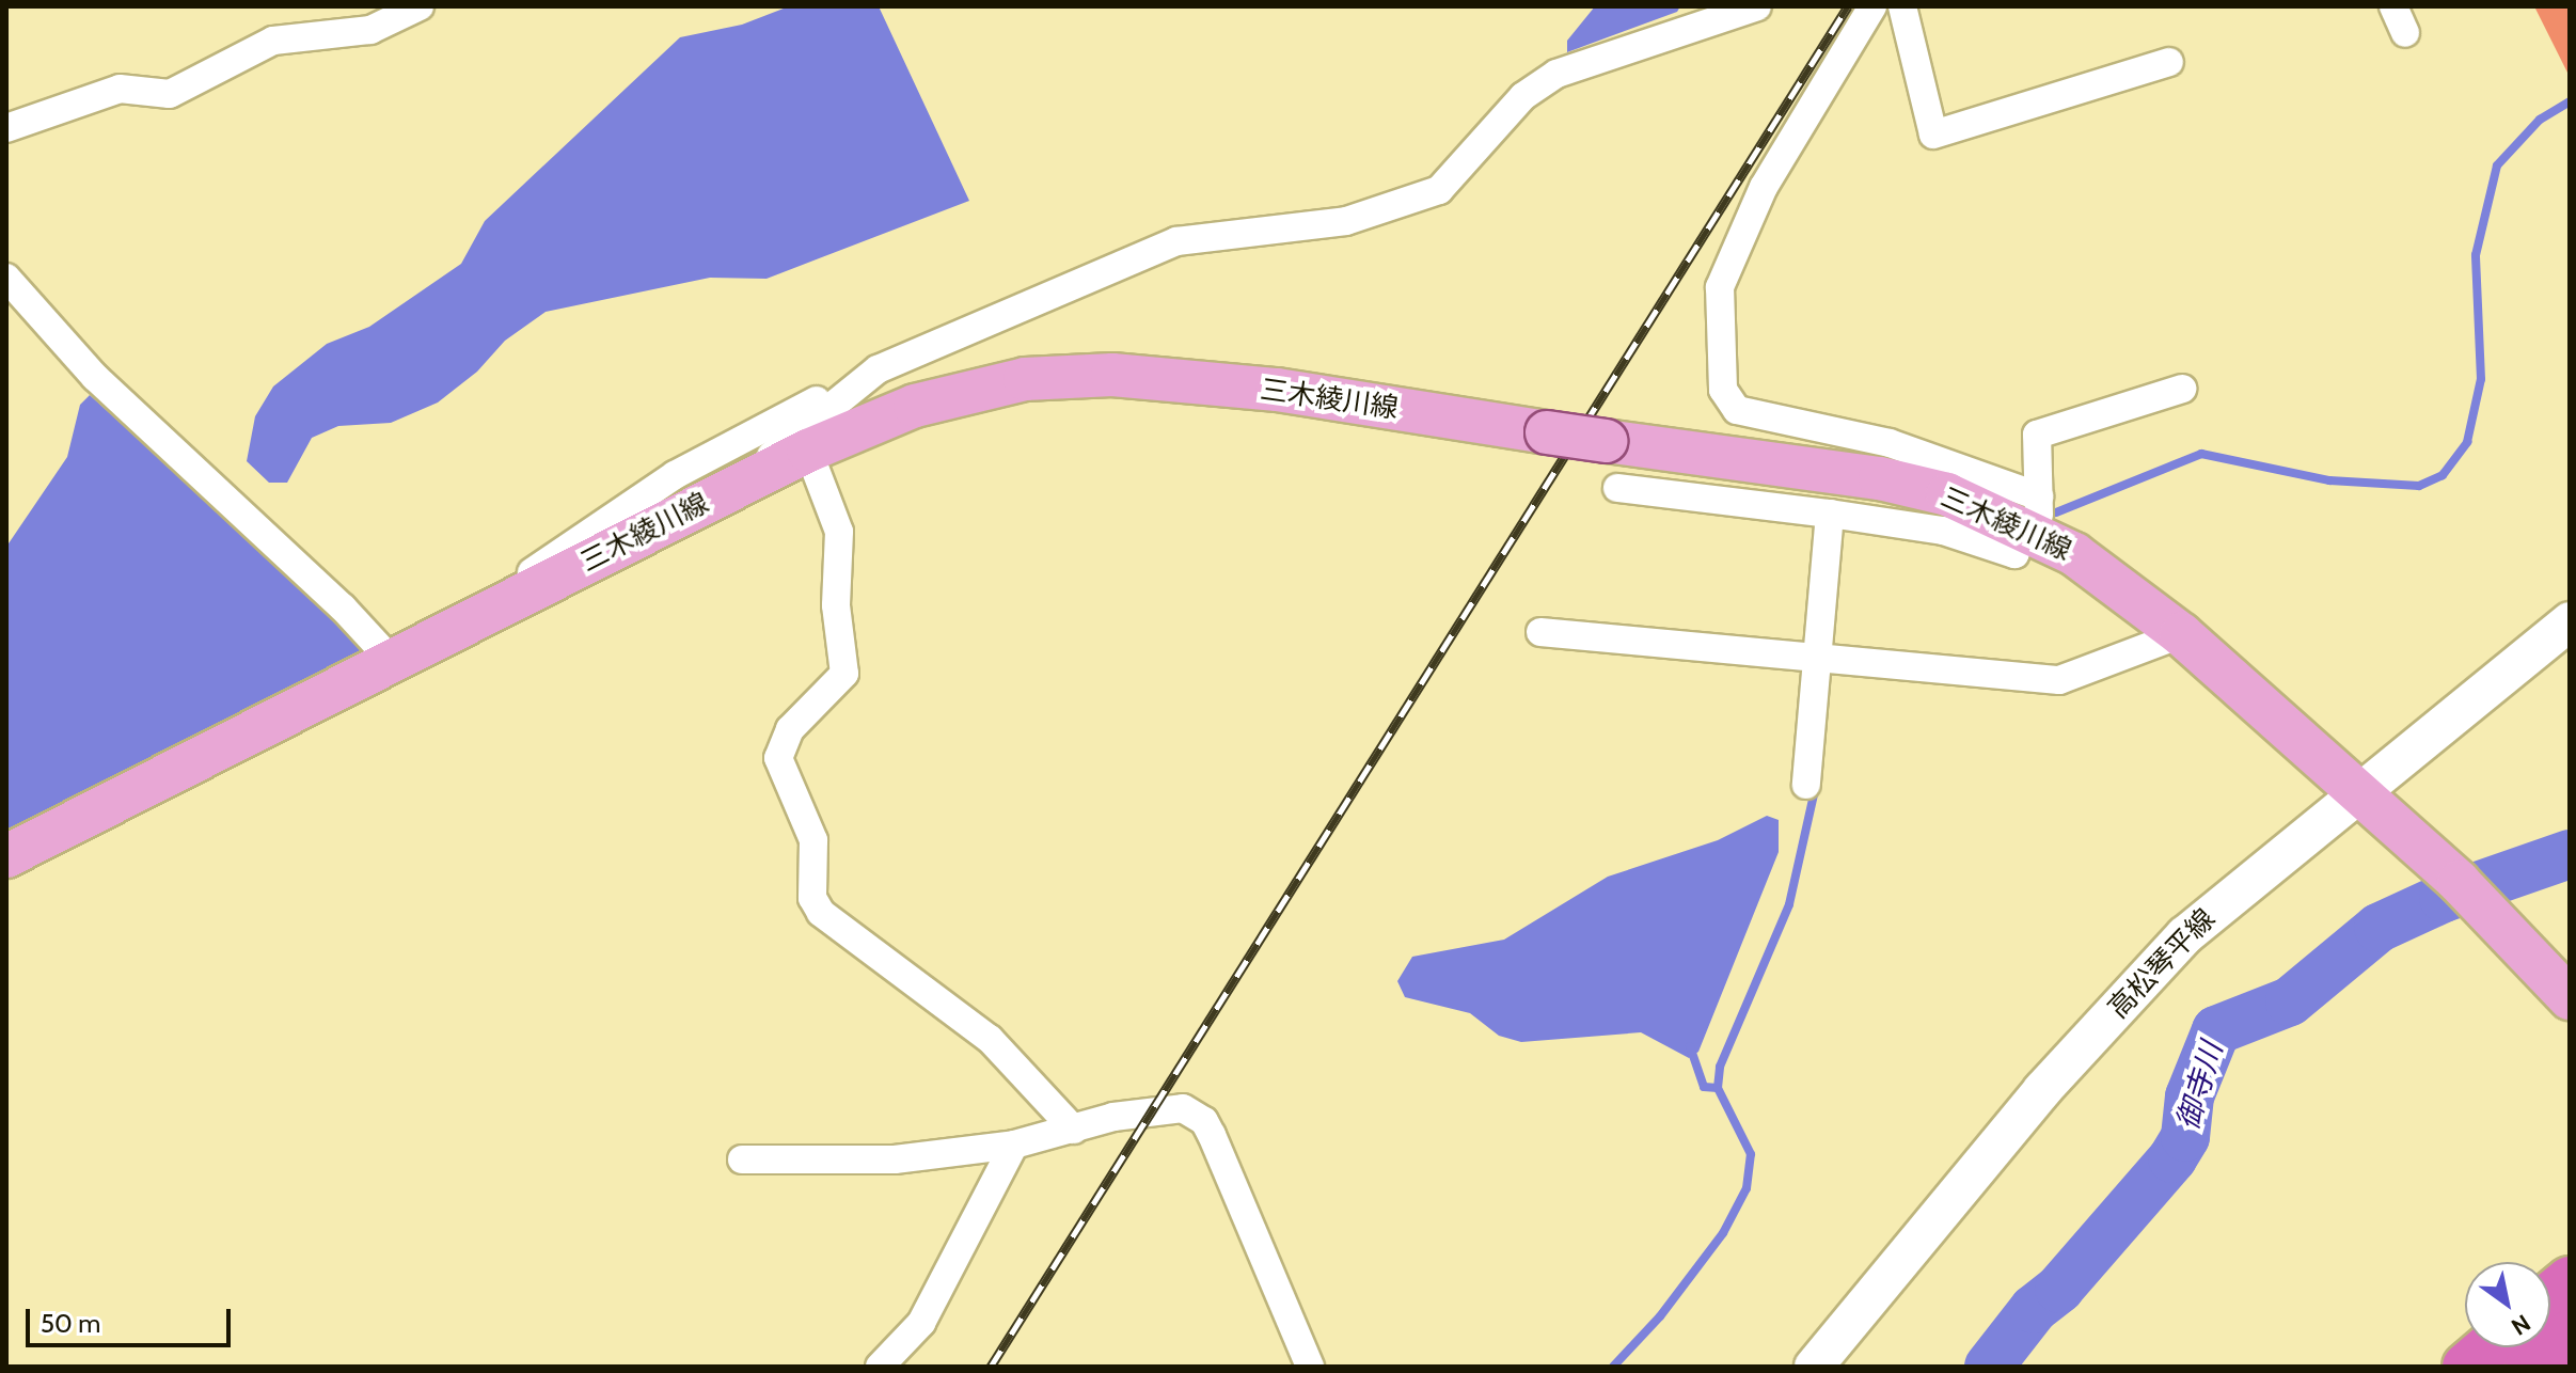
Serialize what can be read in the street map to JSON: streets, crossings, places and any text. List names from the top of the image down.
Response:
{
  "streets": {
    "main road": ["三木綾川線", "高松琴平線"]
  },
  "crossings": [
    ["三木綾川線", "高松琴平線"]
  ],
  "water": ["御寺川"],
  "scale_bar": "50 m",
  "north": "bottom right"
}
